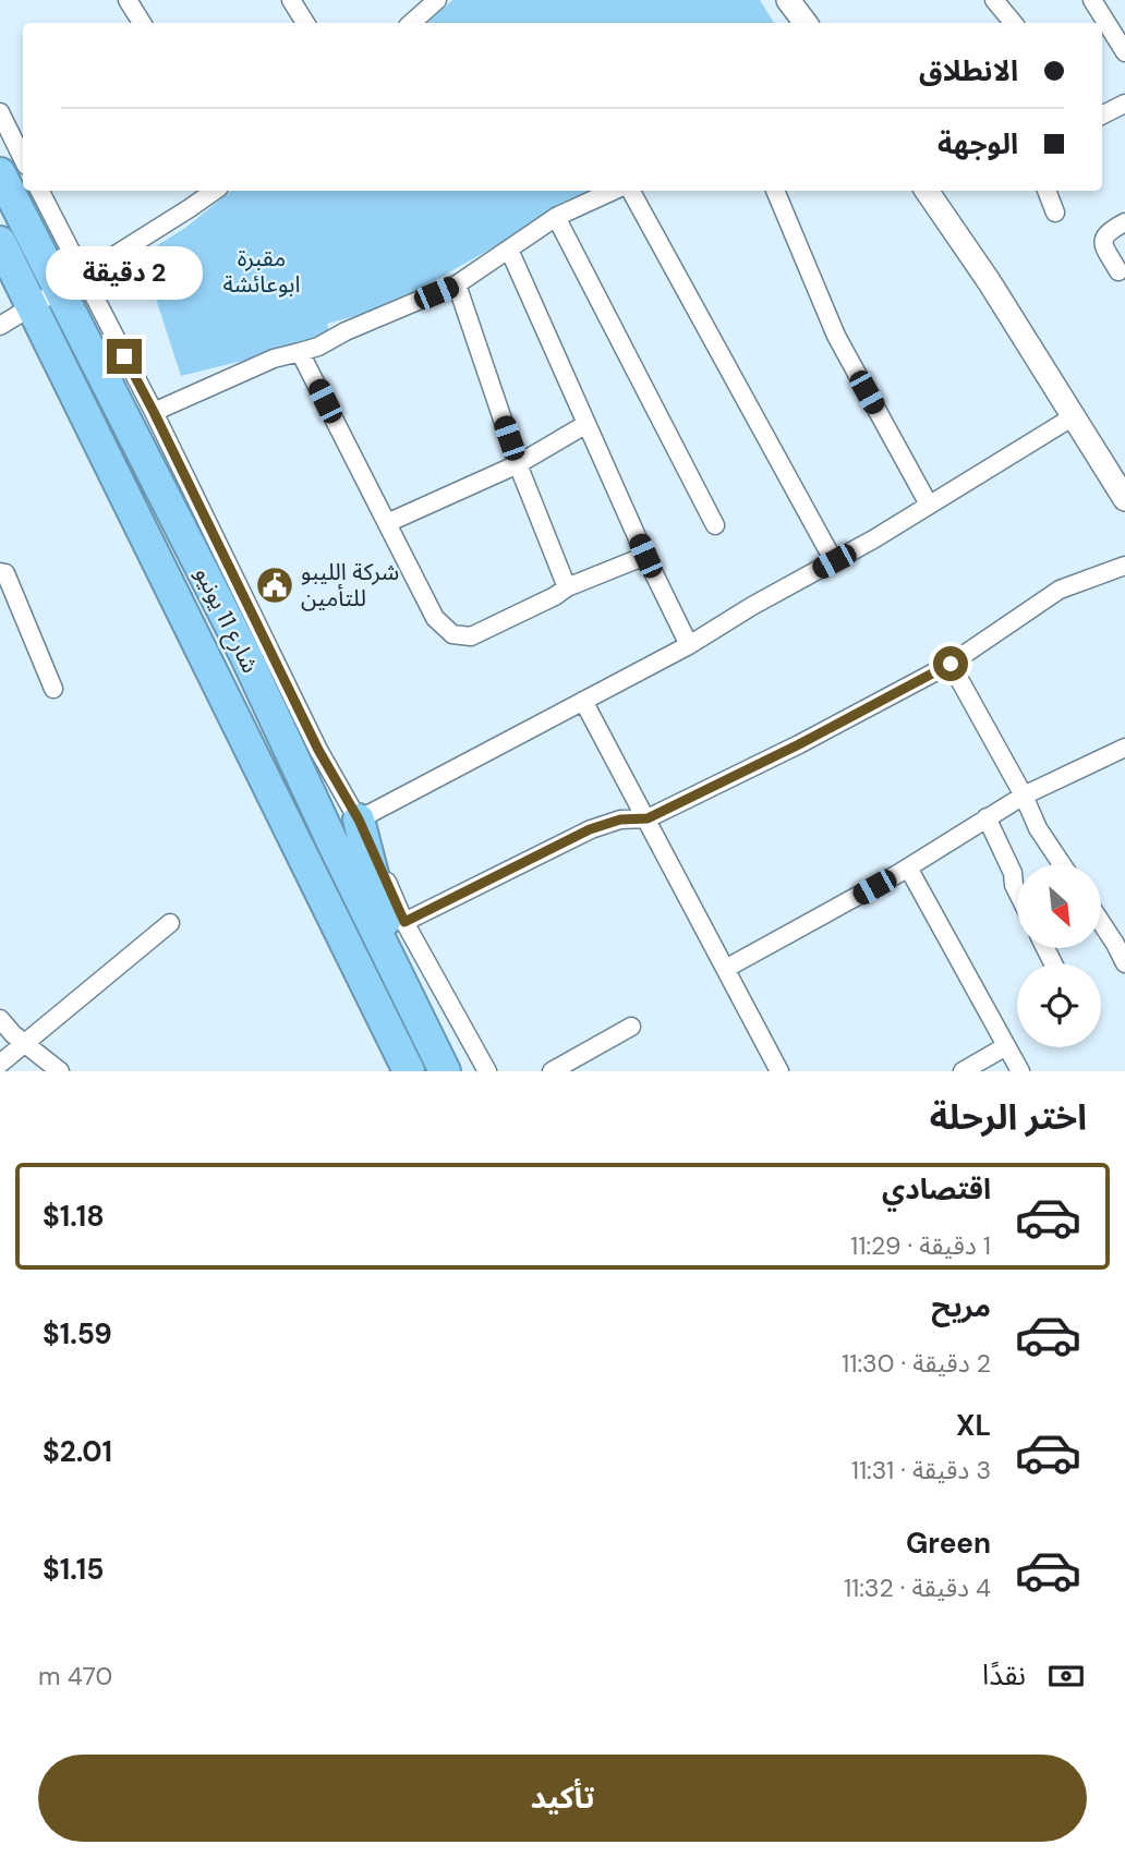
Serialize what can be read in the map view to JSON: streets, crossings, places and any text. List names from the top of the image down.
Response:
{
  "streets": {
    "highway": ["شارع 11 يونيو"]
  },
  "parks": ["مقبرة ابوعائشة"],
  "places": {
    "public building": ["شركة الليبو للتأمين"]
  },
  "north": "bottom right",
  "page": {
    "banner": ["الانطلاق", "الوجهة"],
    "bubble": "2 دقيقة",
    "heading": "اختر الرحلة",
    "list": [
      {
        "name": "اقتصادي",
        "note": "1 دقيقة · 11:29",
        "value": "$1.18"
      },
      {
        "name": "مريح",
        "note": "2 دقيقة · 11:30",
        "value": "$1.59"
      },
      {
        "name": "XL",
        "note": "3 دقيقة · 11:31",
        "value": "$2.01"
      },
      {
        "name": "Green",
        "note": "4 دقيقة · 11:32",
        "value": "$1.15"
      }
    ],
    "pay": ["نقدًا", "470 m"],
    "buttons": "تأكيد"
  }
}
